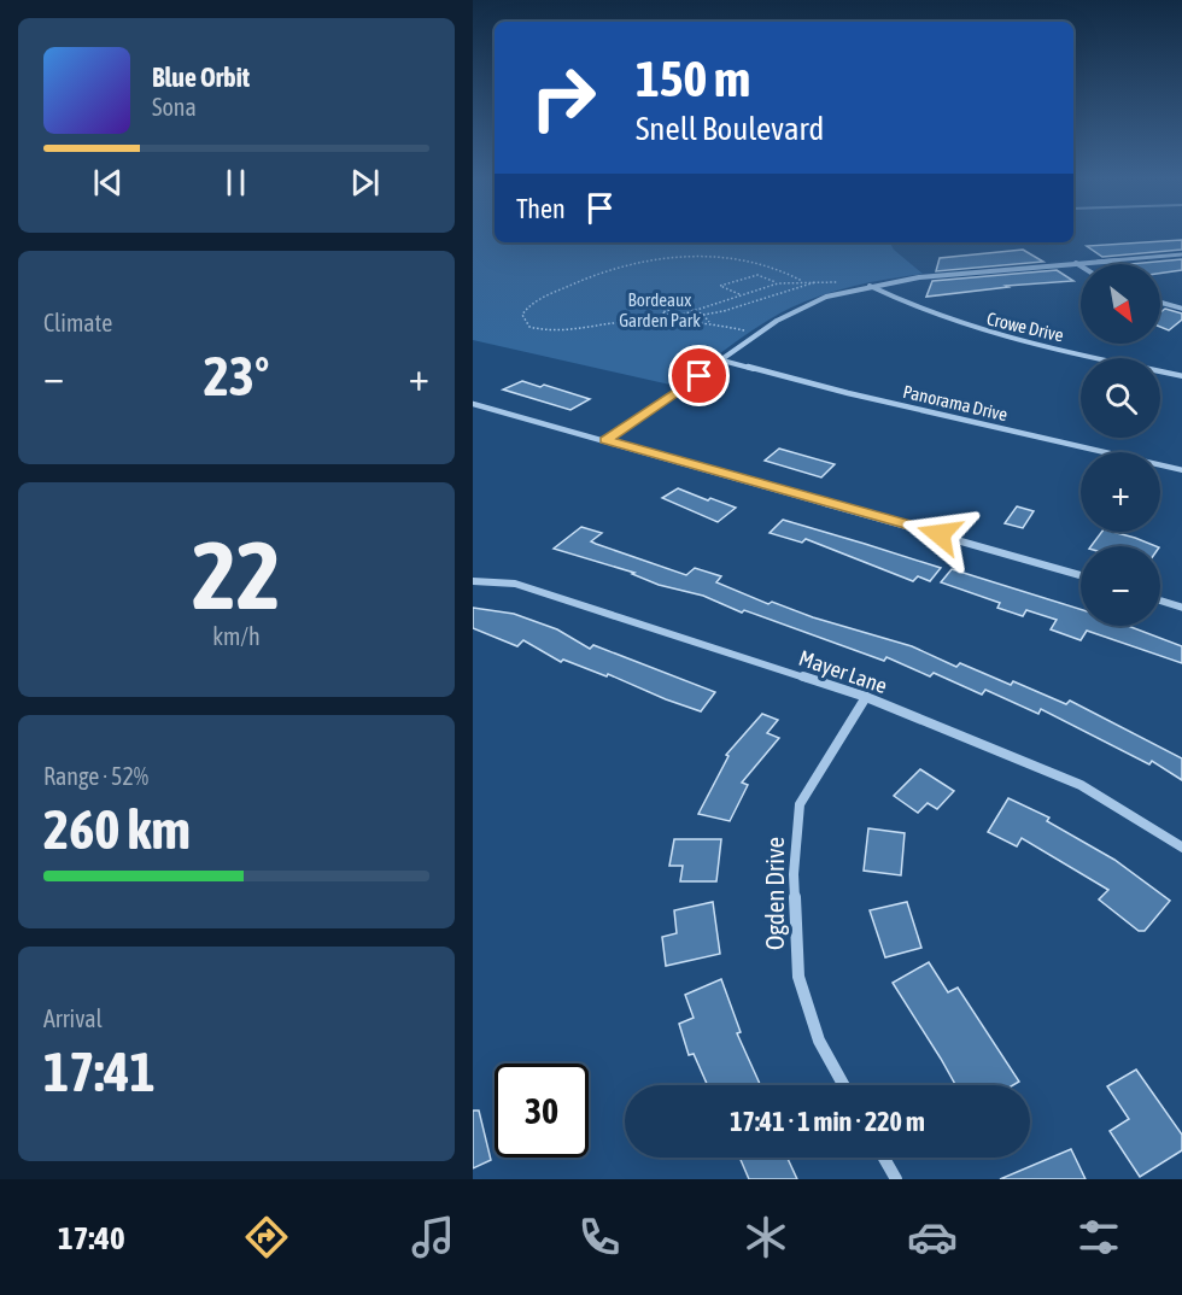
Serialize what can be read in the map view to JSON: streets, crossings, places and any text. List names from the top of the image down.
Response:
{
  "streets": {
    "street": [
      "Crowe Drive",
      "Panorama Drive",
      "Mayer Lane",
      "Ogden Drive"
    ]
  },
  "crossings": [
    ["Mayer Lane", "Ogden Drive"]
  ],
  "parks": ["Bordeaux Garden Park"],
  "north": "bottom right",
  "page": {
    "turn": ["150 m", "Snell Boulevard"],
    "song": ["Blue Orbit", "Sona"],
    "then": "Then",
    "tile": [
      "Climate",
      ["22", "km/h"],
      ["Range · 52%", "260 km"],
      ["Arrival", "17:41"]
    ],
    "map_buttons": ["+", "−"],
    "heat": ["−", "23°", "+"],
    "limit": "30",
    "trip": "17:41 · 1 min · 220 m",
    "tabs": "17:40"
  }
}
